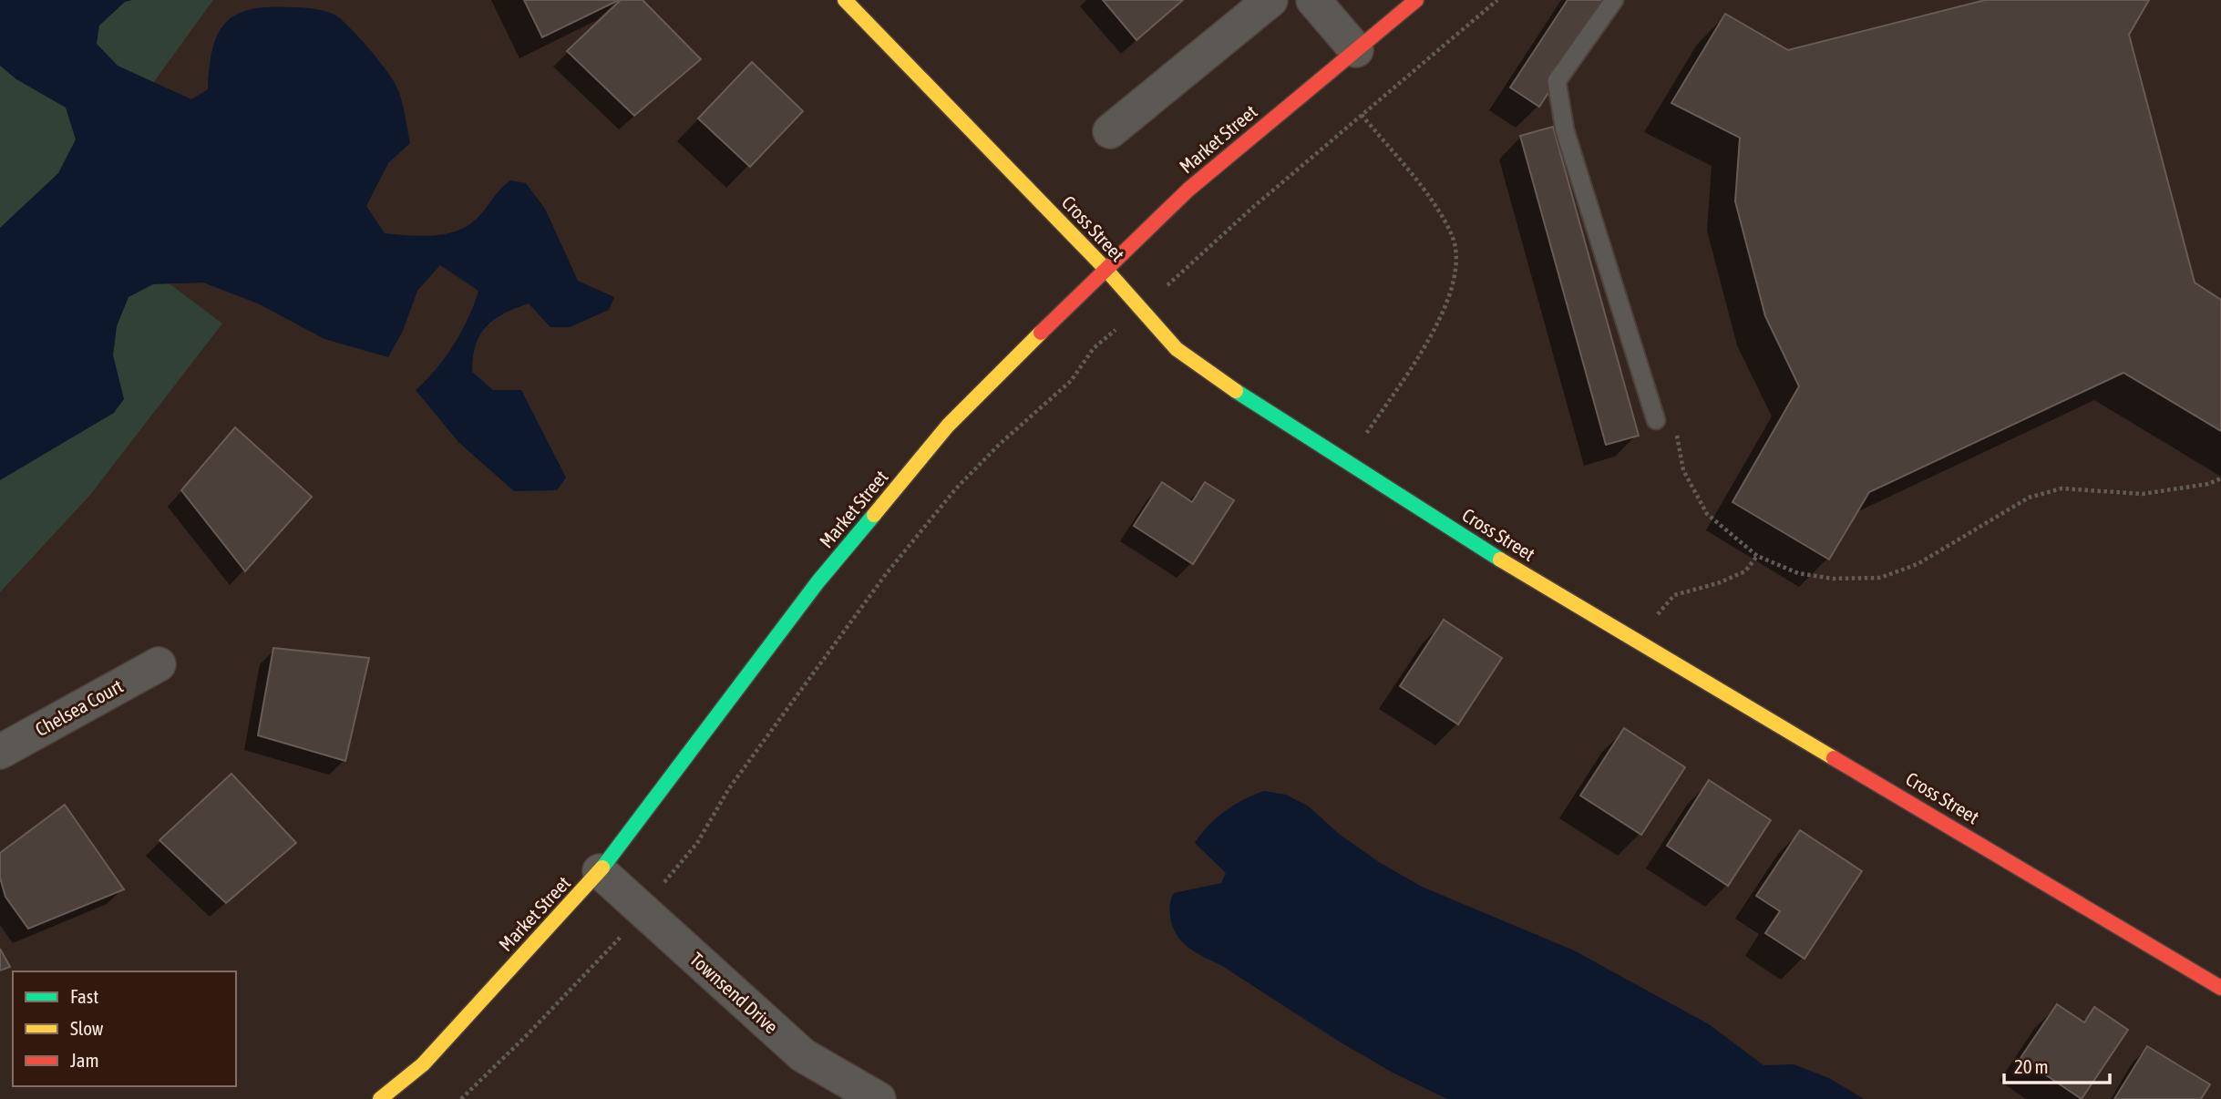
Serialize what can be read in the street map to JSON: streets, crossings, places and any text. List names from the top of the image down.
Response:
{
  "streets": {
    "street": [
      "Market Street",
      "Cross Street",
      "Chelsea Court",
      "Townsend Drive"
    ]
  },
  "crossings": [
    ["Market Street", "Cross Street"],
    ["Market Street", "Townsend Drive"]
  ],
  "legend": ["Fast", "Slow", "Jam"],
  "scale_bar": "20 m"
}
